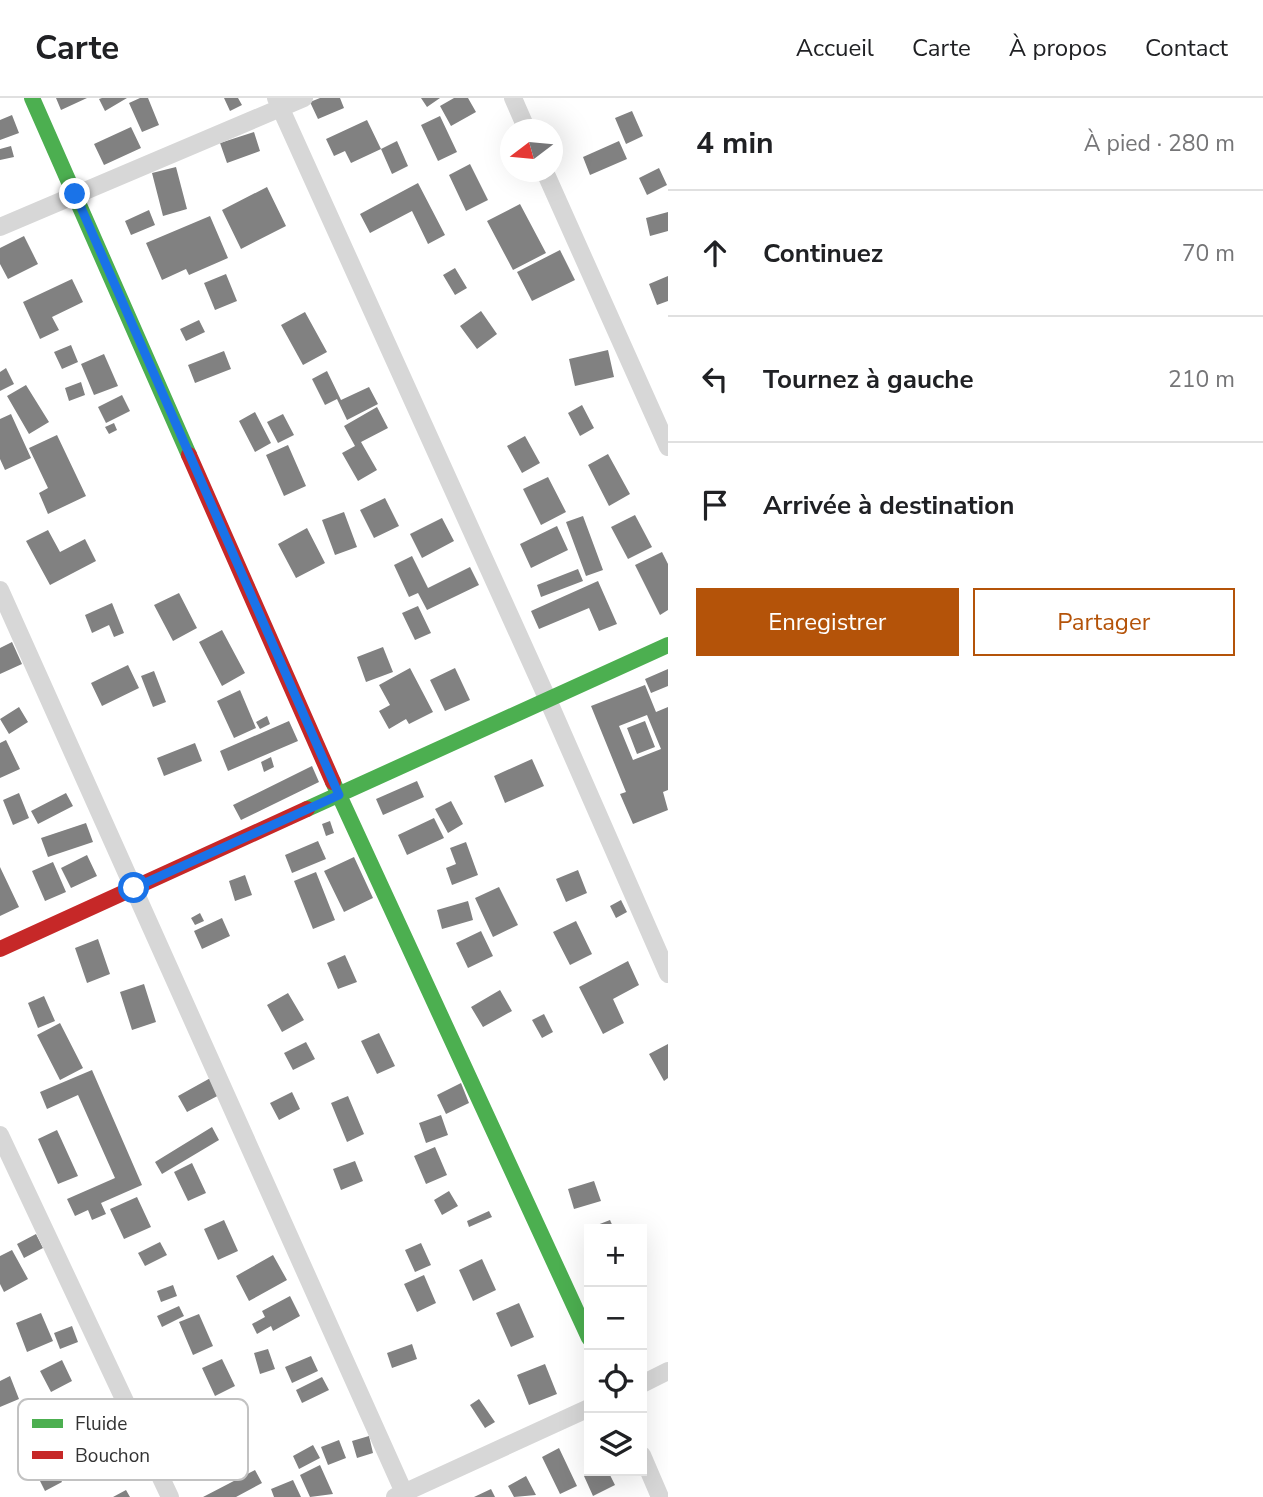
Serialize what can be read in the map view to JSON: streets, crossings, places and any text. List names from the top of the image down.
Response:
{
  "legend": ["Fluide", "Bouchon"],
  "north": "left",
  "page": {
    "header": "Carte",
    "nav": [
      "Accueil",
      "Carte",
      "À propos",
      "Contact"
    ],
    "heading": ["4 min", "À pied · 280 m"],
    "list": [
      ["Continuez", "70 m"],
      ["Tournez à gauche", "210 m"],
      "Arrivée à destination"
    ],
    "buttons": ["Enregistrer", "Partager"],
    "map_buttons": ["+", "−"]
  }
}
